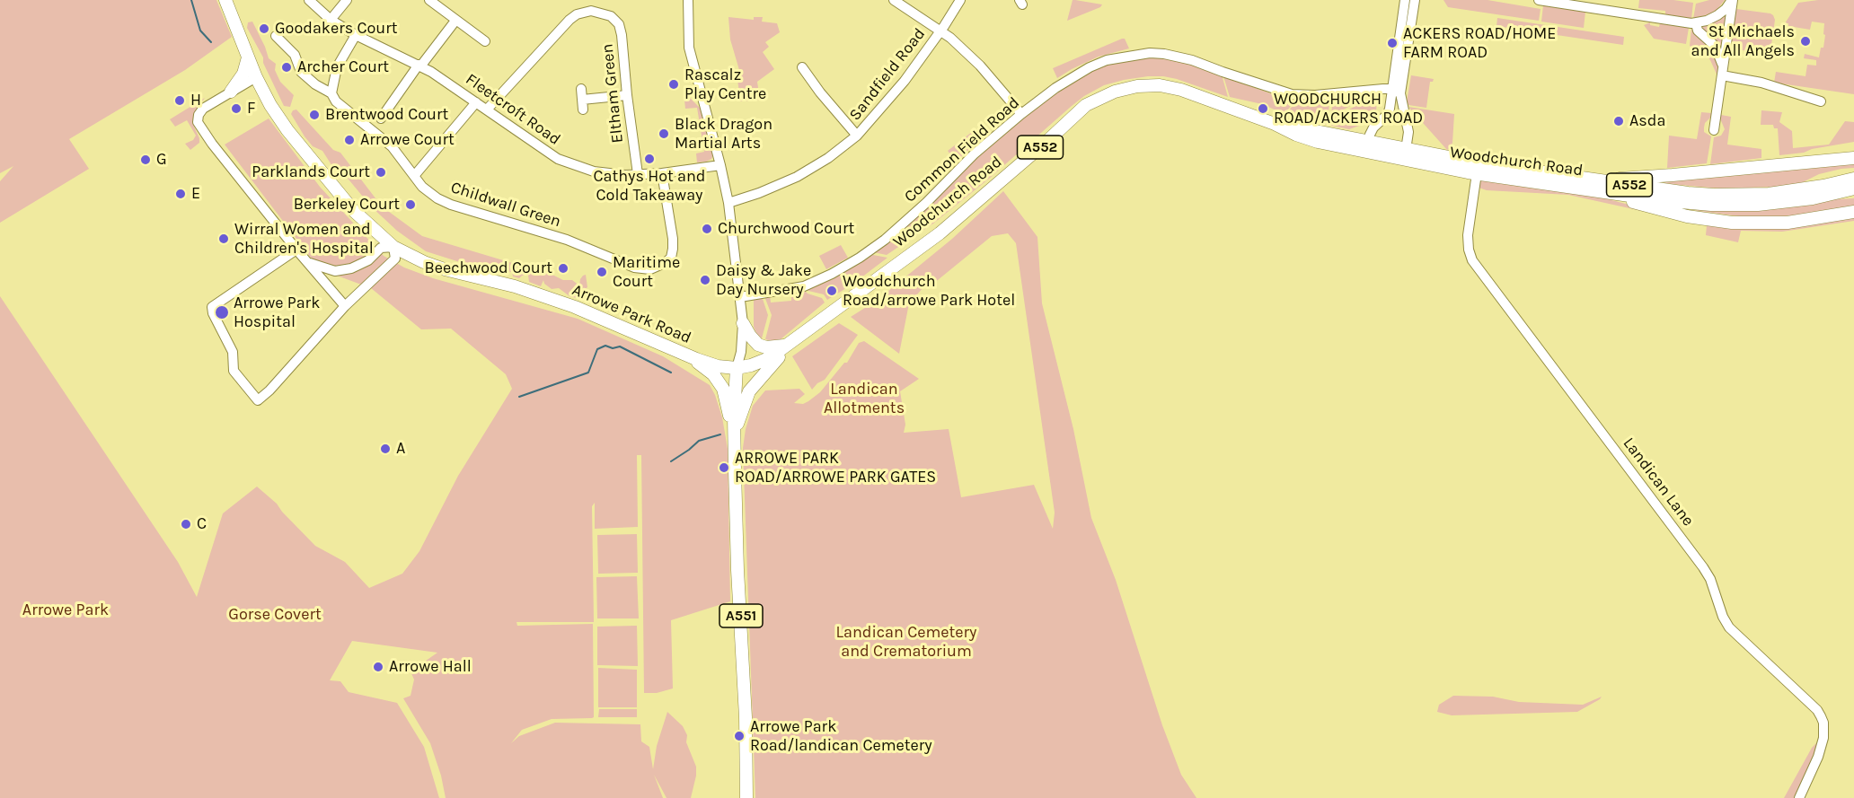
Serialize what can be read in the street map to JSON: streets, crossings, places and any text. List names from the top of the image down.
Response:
{
  "streets": {
    "main road": [
      "A552",
      "Woodchurch Road",
      "Arrowe Park Road",
      "A551"
    ],
    "street": [
      "Sandfield Road",
      "Eltham Green",
      "Fleetcroft Road",
      "Common Field Road",
      "Childwall Green",
      "Landican Lane"
    ]
  },
  "crossings": [
    ["Eltham Green", "Fleetcroft Road"],
    ["Fleetcroft Road", "Childwall Green"],
    ["Woodchurch Road", "Arrowe Park Road"],
    ["Woodchurch Road", "Landican Lane"],
    ["Woodchurch Road", "A551"],
    ["Arrowe Park Road", "A551"]
  ],
  "parks": [
    "Landican Allotments",
    "Arrowe Park",
    "Gorse Covert",
    "Landican Cemetery and Crematorium"
  ],
  "places": [
    "Goodakers Court",
    "St Michaels and All Angels",
    "ACKERS ROAD/HOME FARM ROAD",
    "Archer Court",
    "Rascalz Play Centre",
    "H",
    "F",
    "WOODCHURCH ROAD/ACKERS ROAD",
    "Brentwood Court",
    "Asda",
    "Black Dragon Martial Arts",
    "Arrowe Court",
    "Cathys Hot and Cold Takeaway",
    "G",
    "Parklands Court",
    "E",
    "Berkeley Court",
    "Churchwood Court",
    "Wirral Women and Children's Hospital",
    "Beechwood Court",
    "Maritime Court",
    "Daisy & Jake Day Nursery",
    "Woodchurch Road/arrowe Park Hotel",
    "Arrowe Park Hospital",
    "A",
    "ARROWE PARK ROAD/ARROWE PARK GATES",
    "C",
    "Arrowe Hall",
    "Arrowe Park Road/landican Cemetery"
  ]
}
